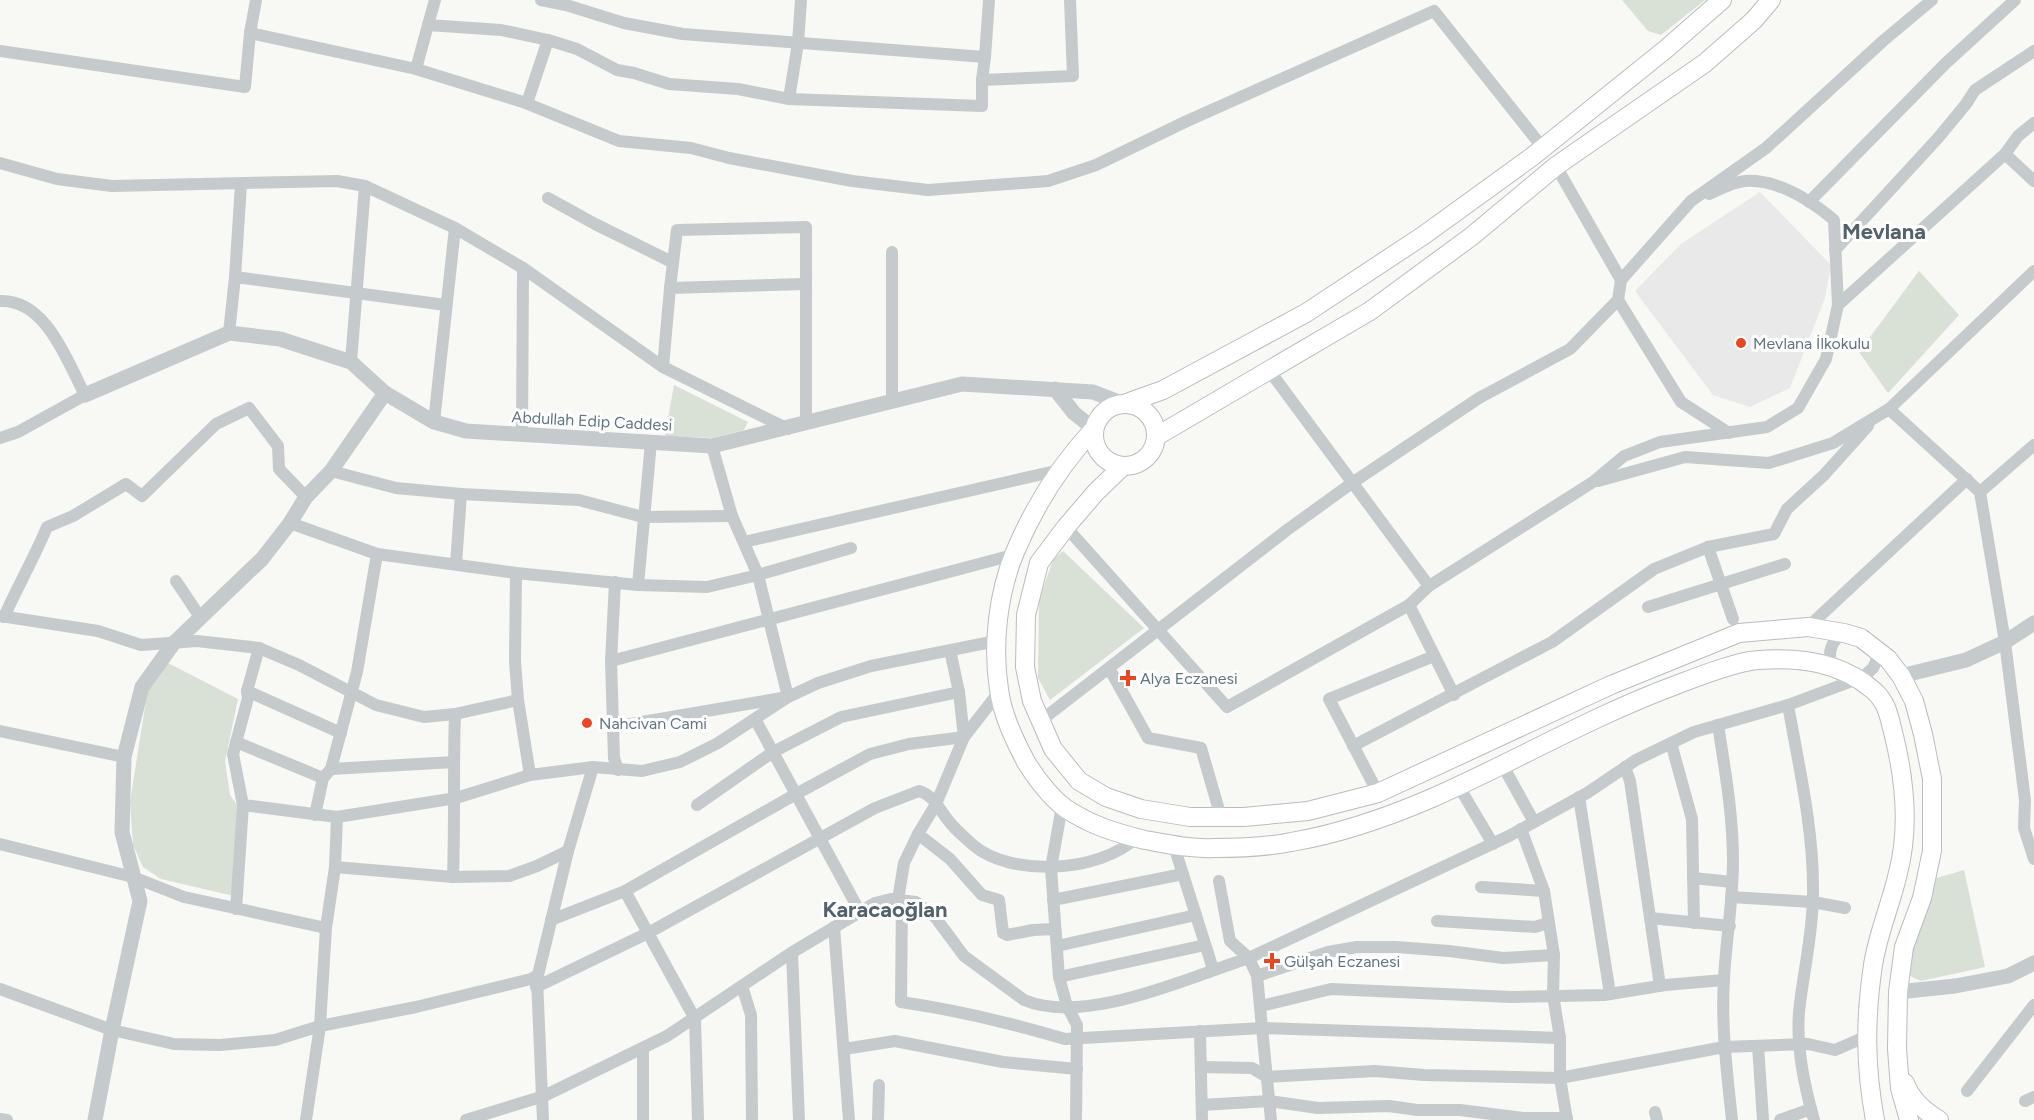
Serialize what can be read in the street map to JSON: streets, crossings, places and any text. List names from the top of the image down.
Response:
{
  "streets": {
    "street": ["Abdullah Edip Caddesi"]
  },
  "districts": ["Mevlana", "Karacaoğlan"],
  "places": {
    "other": ["Mevlana İlkokulu", "Nahcivan Cami"],
    "health": ["Alya Eczanesi", "Gülşah Eczanesi"]
  }
}
